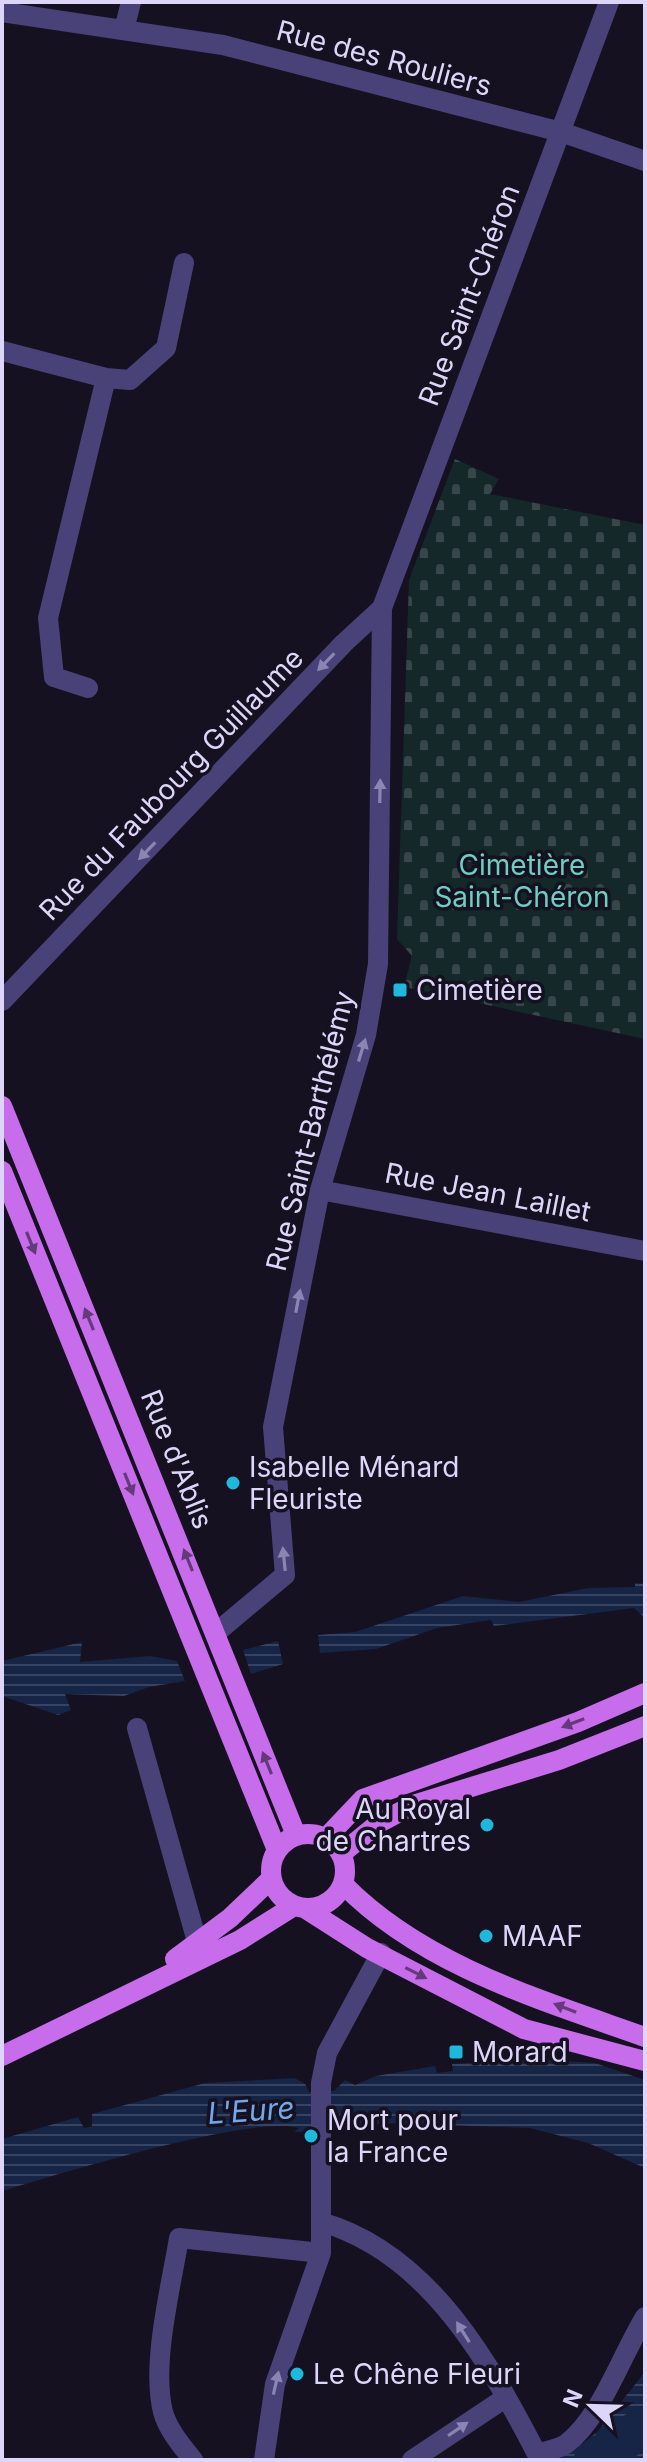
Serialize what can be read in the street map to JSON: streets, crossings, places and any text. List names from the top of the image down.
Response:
{
  "streets": {
    "main road": ["Rue d'Ablis"],
    "street": [
      "Rue des Rouliers",
      "Rue Saint-Chéron",
      "Rue du Faubourg Guillaume",
      "Rue Saint-Barthélémy",
      "Rue Jean Laillet"
    ]
  },
  "crossings": [
    ["Rue des Rouliers", "Rue Saint-Chéron"],
    ["Rue Saint-Chéron", "Rue du Faubourg Guillaume"],
    ["Rue Saint-Chéron", "Rue Saint-Barthélémy"],
    ["Rue du Faubourg Guillaume", "Rue Saint-Barthélémy"],
    ["Rue Saint-Barthélémy", "Rue Jean Laillet"],
    ["Rue Saint-Barthélémy", "Rue d'Ablis"]
  ],
  "one_way": ["Rue du Faubourg Guillaume", "Rue Saint-Barthélémy"],
  "water": ["L'Eure"],
  "parks": ["Cimetière Saint-Chéron"],
  "places": {
    "transit": ["Cimetière", "Morard"],
    "other": [
      "Isabelle Ménard Fleuriste",
      "Au Royal de Chartres",
      "MAAF",
      "Mort pour la France",
      "Le Chêne Fleuri"
    ]
  },
  "north": "top left"
}
